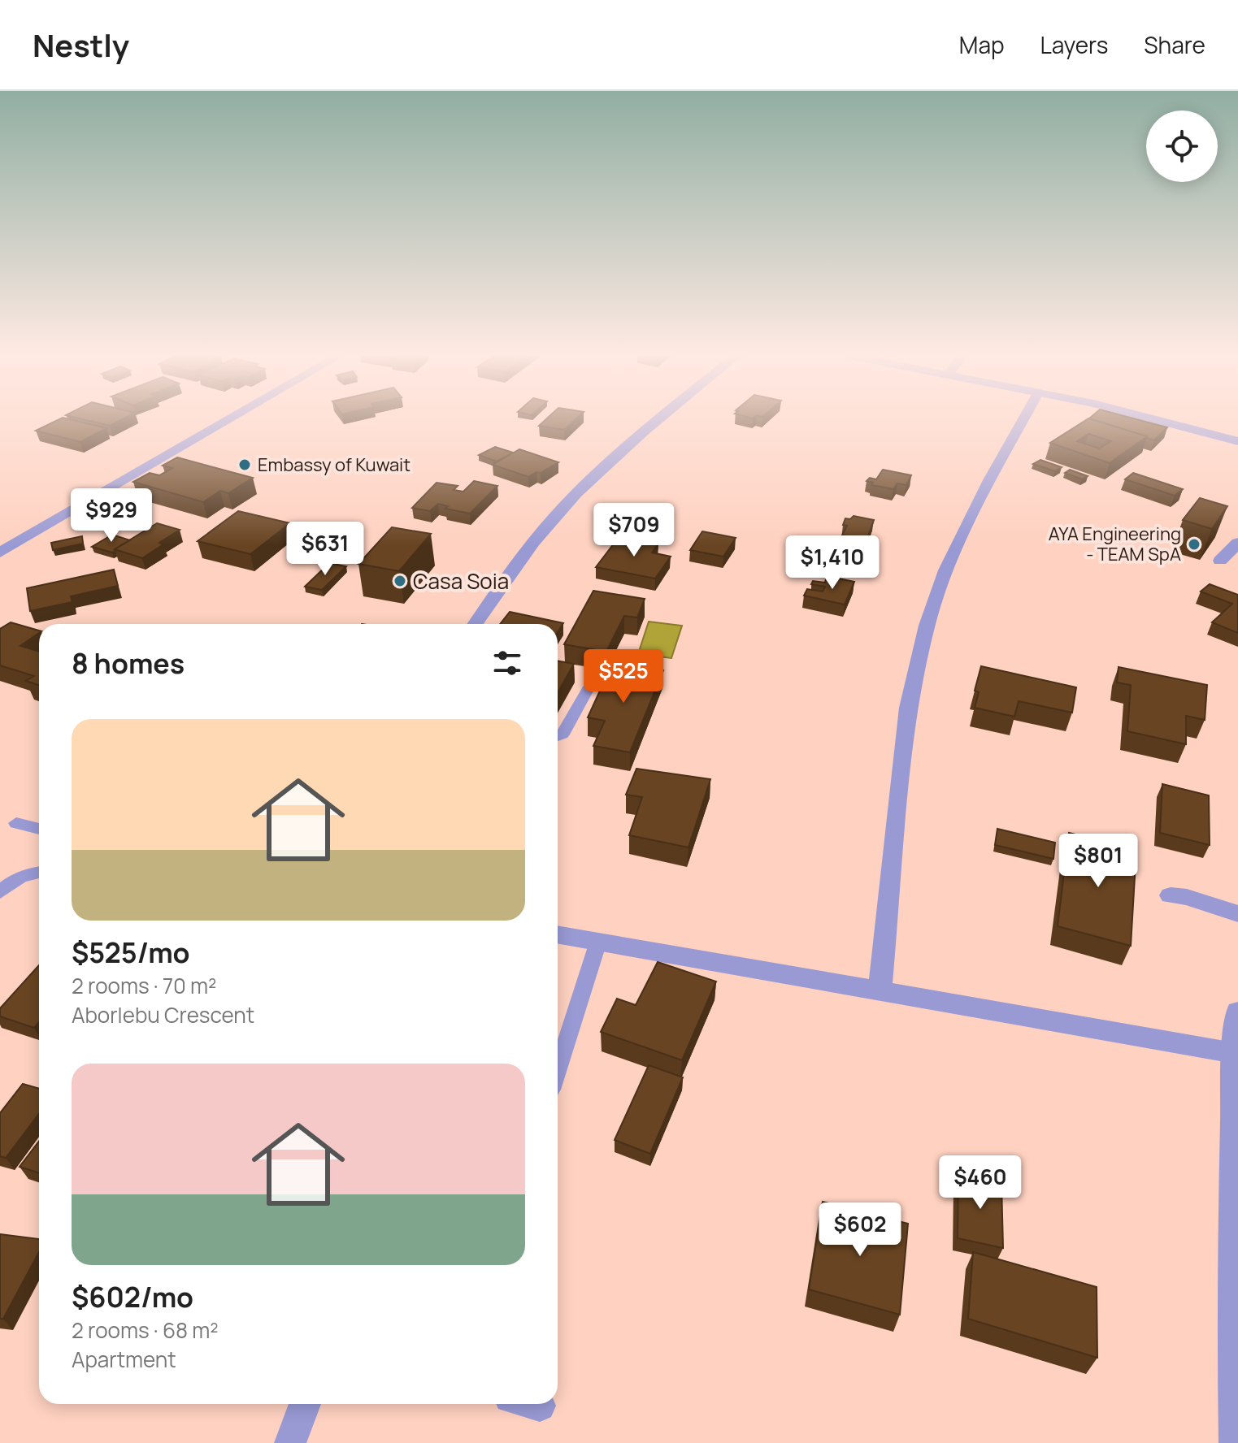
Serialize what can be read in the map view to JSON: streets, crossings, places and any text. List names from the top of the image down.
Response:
{
  "places": ["Embassy of Kuwait", "AYA Engineering - TEAM SpA", "Casa Soia"],
  "page": {
    "header": "Nestly",
    "nav": ["Map", "Layers", "Share"],
    "price": [
      "$929",
      "$709",
      "$631",
      "$1,410",
      "$525",
      "$801",
      "$460",
      "$602"
    ],
    "heading": "8 homes",
    "list": [
      {
        "name": "$525/mo",
        "note": "2 rooms · 70 m² · Aborlebu Crescent"
      },
      {
        "name": "$602/mo",
        "note": "2 rooms · 68 m² · Apartment"
      }
    ]
  }
}
